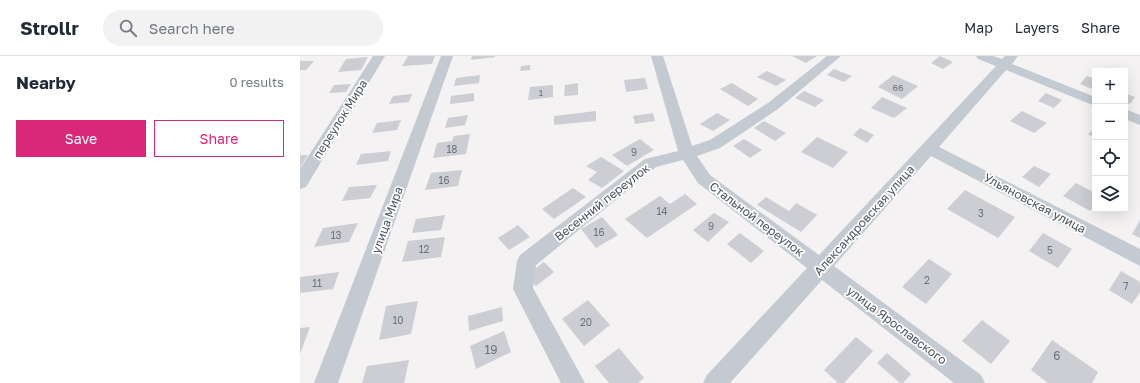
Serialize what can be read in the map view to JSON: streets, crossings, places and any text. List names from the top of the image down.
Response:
{
  "streets": {
    "street": [
      "переулок Мира",
      "Весенний переулок",
      "Ульяновская улица",
      "Стальной переулок",
      "улица Мира",
      "Александровская улица",
      "улица Ярославского"
    ]
  },
  "crossings": [
    ["Весенний переулок", "Стальной переулок"],
    ["Ульяновская улица", "Александровская улица"],
    ["Стальной переулок", "Александровская улица"],
    ["Стальной переулок", "улица Ярославского"],
    ["Александровская улица", "улица Ярославского"]
  ],
  "house_numbers": [
    "66",
    "1",
    "18",
    "9",
    "16",
    "14",
    "3",
    "9",
    "16",
    "13",
    "12",
    "5",
    "2",
    "11",
    "7",
    "10",
    "20",
    "19",
    "6"
  ],
  "page": {
    "header": "Strollr",
    "search": "Search here",
    "nav": ["Map", "Layers", "Share"],
    "heading": ["Nearby", "0 results"],
    "map_buttons": ["+", "−"],
    "buttons": ["Save", "Share"]
  }
}
